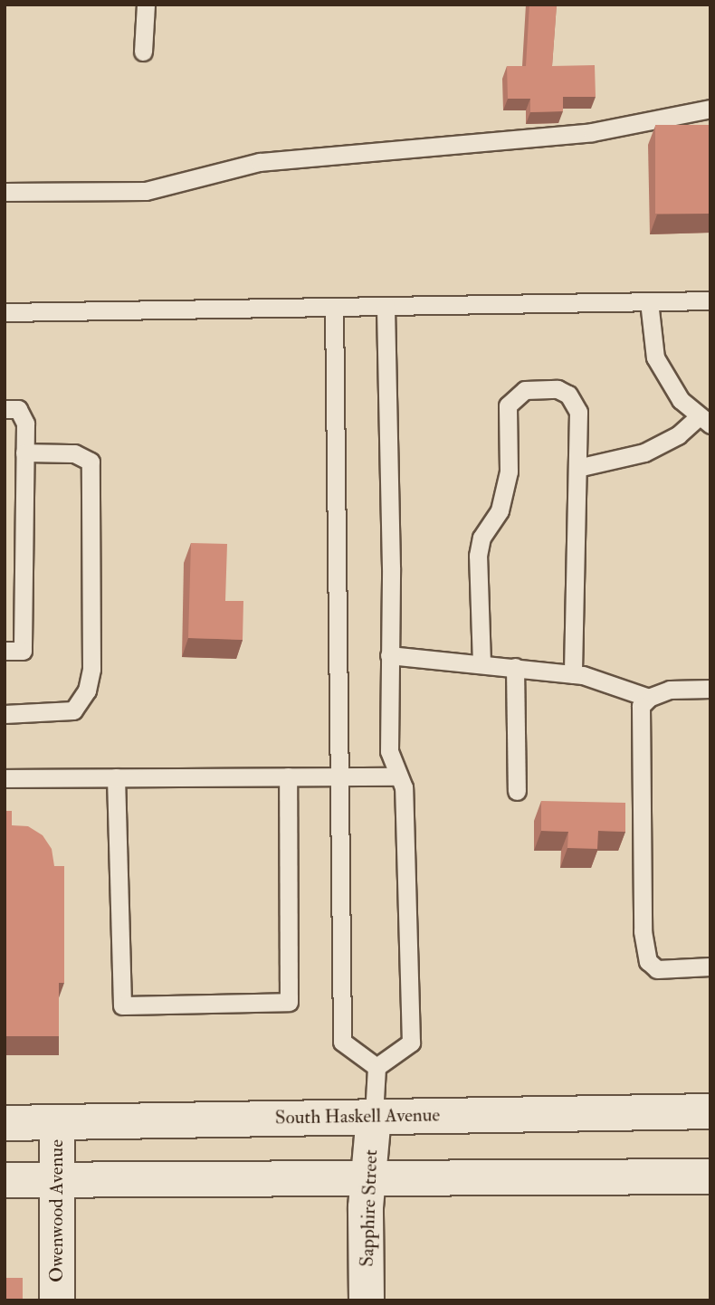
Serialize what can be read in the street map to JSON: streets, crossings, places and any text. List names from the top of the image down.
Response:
{
  "streets": {
    "main road": ["South Haskell Avenue", "Sapphire Street", "Owenwood Avenue"]
  },
  "crossings": [
    ["South Haskell Avenue", "Sapphire Street"],
    ["South Haskell Avenue", "Owenwood Avenue"]
  ]
}
